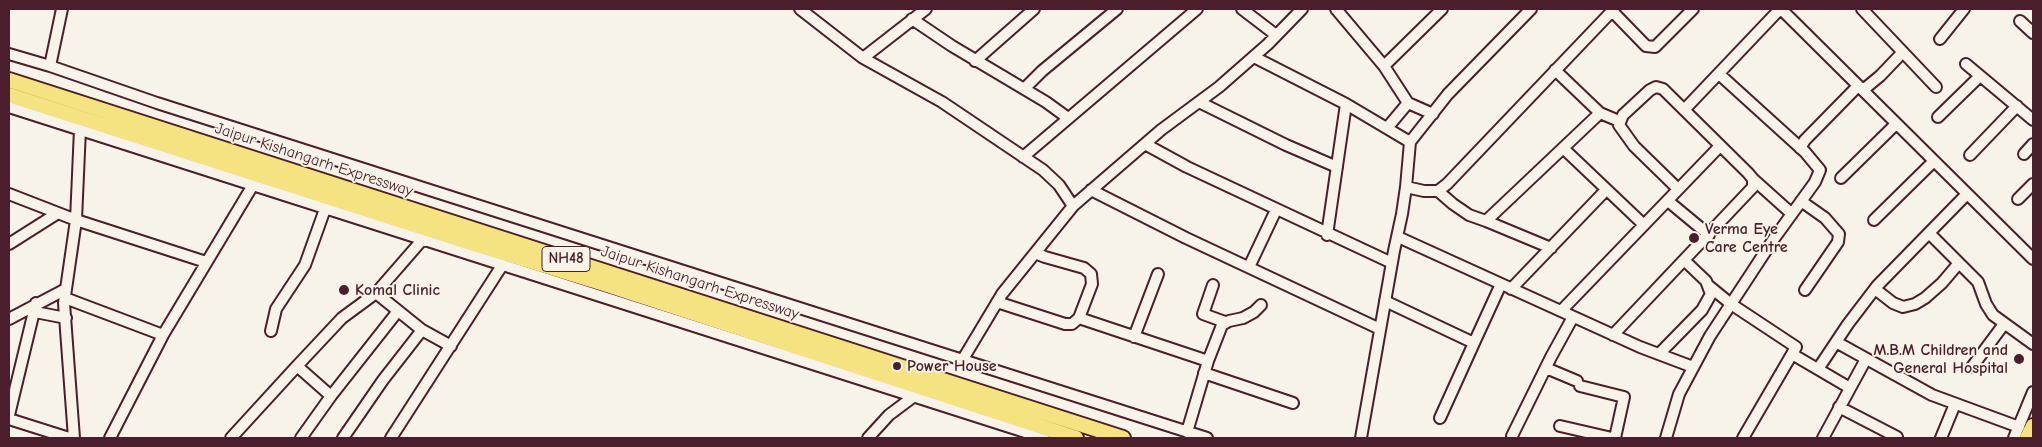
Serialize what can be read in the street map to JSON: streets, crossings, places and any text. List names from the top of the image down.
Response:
{
  "streets": {
    "highway": ["Jaipur Kishangarh Expressway", "NH48"]
  },
  "places": [
    "Verma Eye Care Centre",
    "Komal Clinic",
    "M.B.M Children and General Hospital",
    "Power House"
  ]
}
